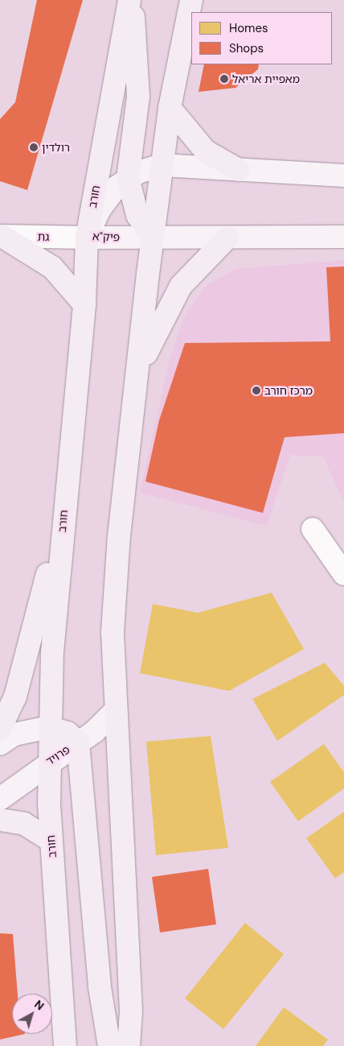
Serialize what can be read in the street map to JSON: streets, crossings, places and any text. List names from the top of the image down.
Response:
{
  "streets": {
    "main road": ["חורב", "פיק\"א", "פרויד"],
    "street": ["גת"]
  },
  "crossings": [
    ["חורב", "גת"],
    ["חורב", "פיק\"א"],
    ["חורב", "פרויד"],
    ["גת", "פיק\"א"]
  ],
  "places": ["מאפיית אריאל", "רולדין", "מרכז חורב"],
  "legend": ["Homes", "Shops"],
  "north": "top right"
}
